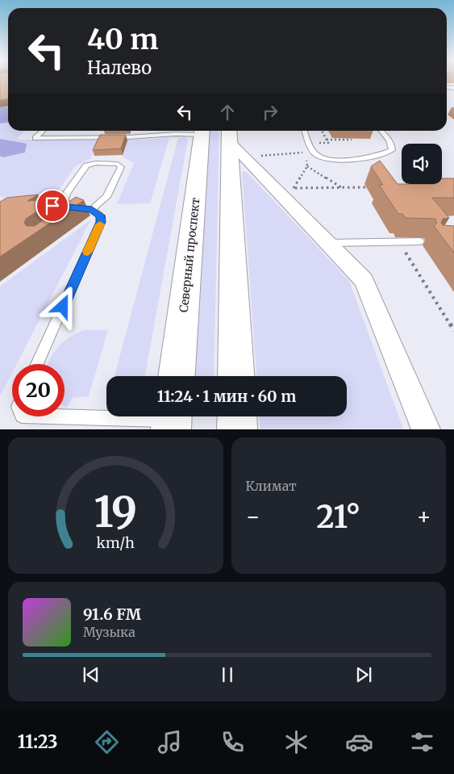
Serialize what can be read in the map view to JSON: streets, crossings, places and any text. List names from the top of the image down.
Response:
{
  "streets": {
    "main road": ["Северный проспект"]
  },
  "page": {
    "turn": ["40 m", "Налево"],
    "limit": "20",
    "trip": "11:24 · 1 мин · 60 m",
    "tile": "Климат",
    "heat": ["−", "21°", "+"],
    "song": ["91.6 FM", "Музыка"],
    "tabs": "11:23",
    "gauge": ["19", "km/h"]
  }
}
